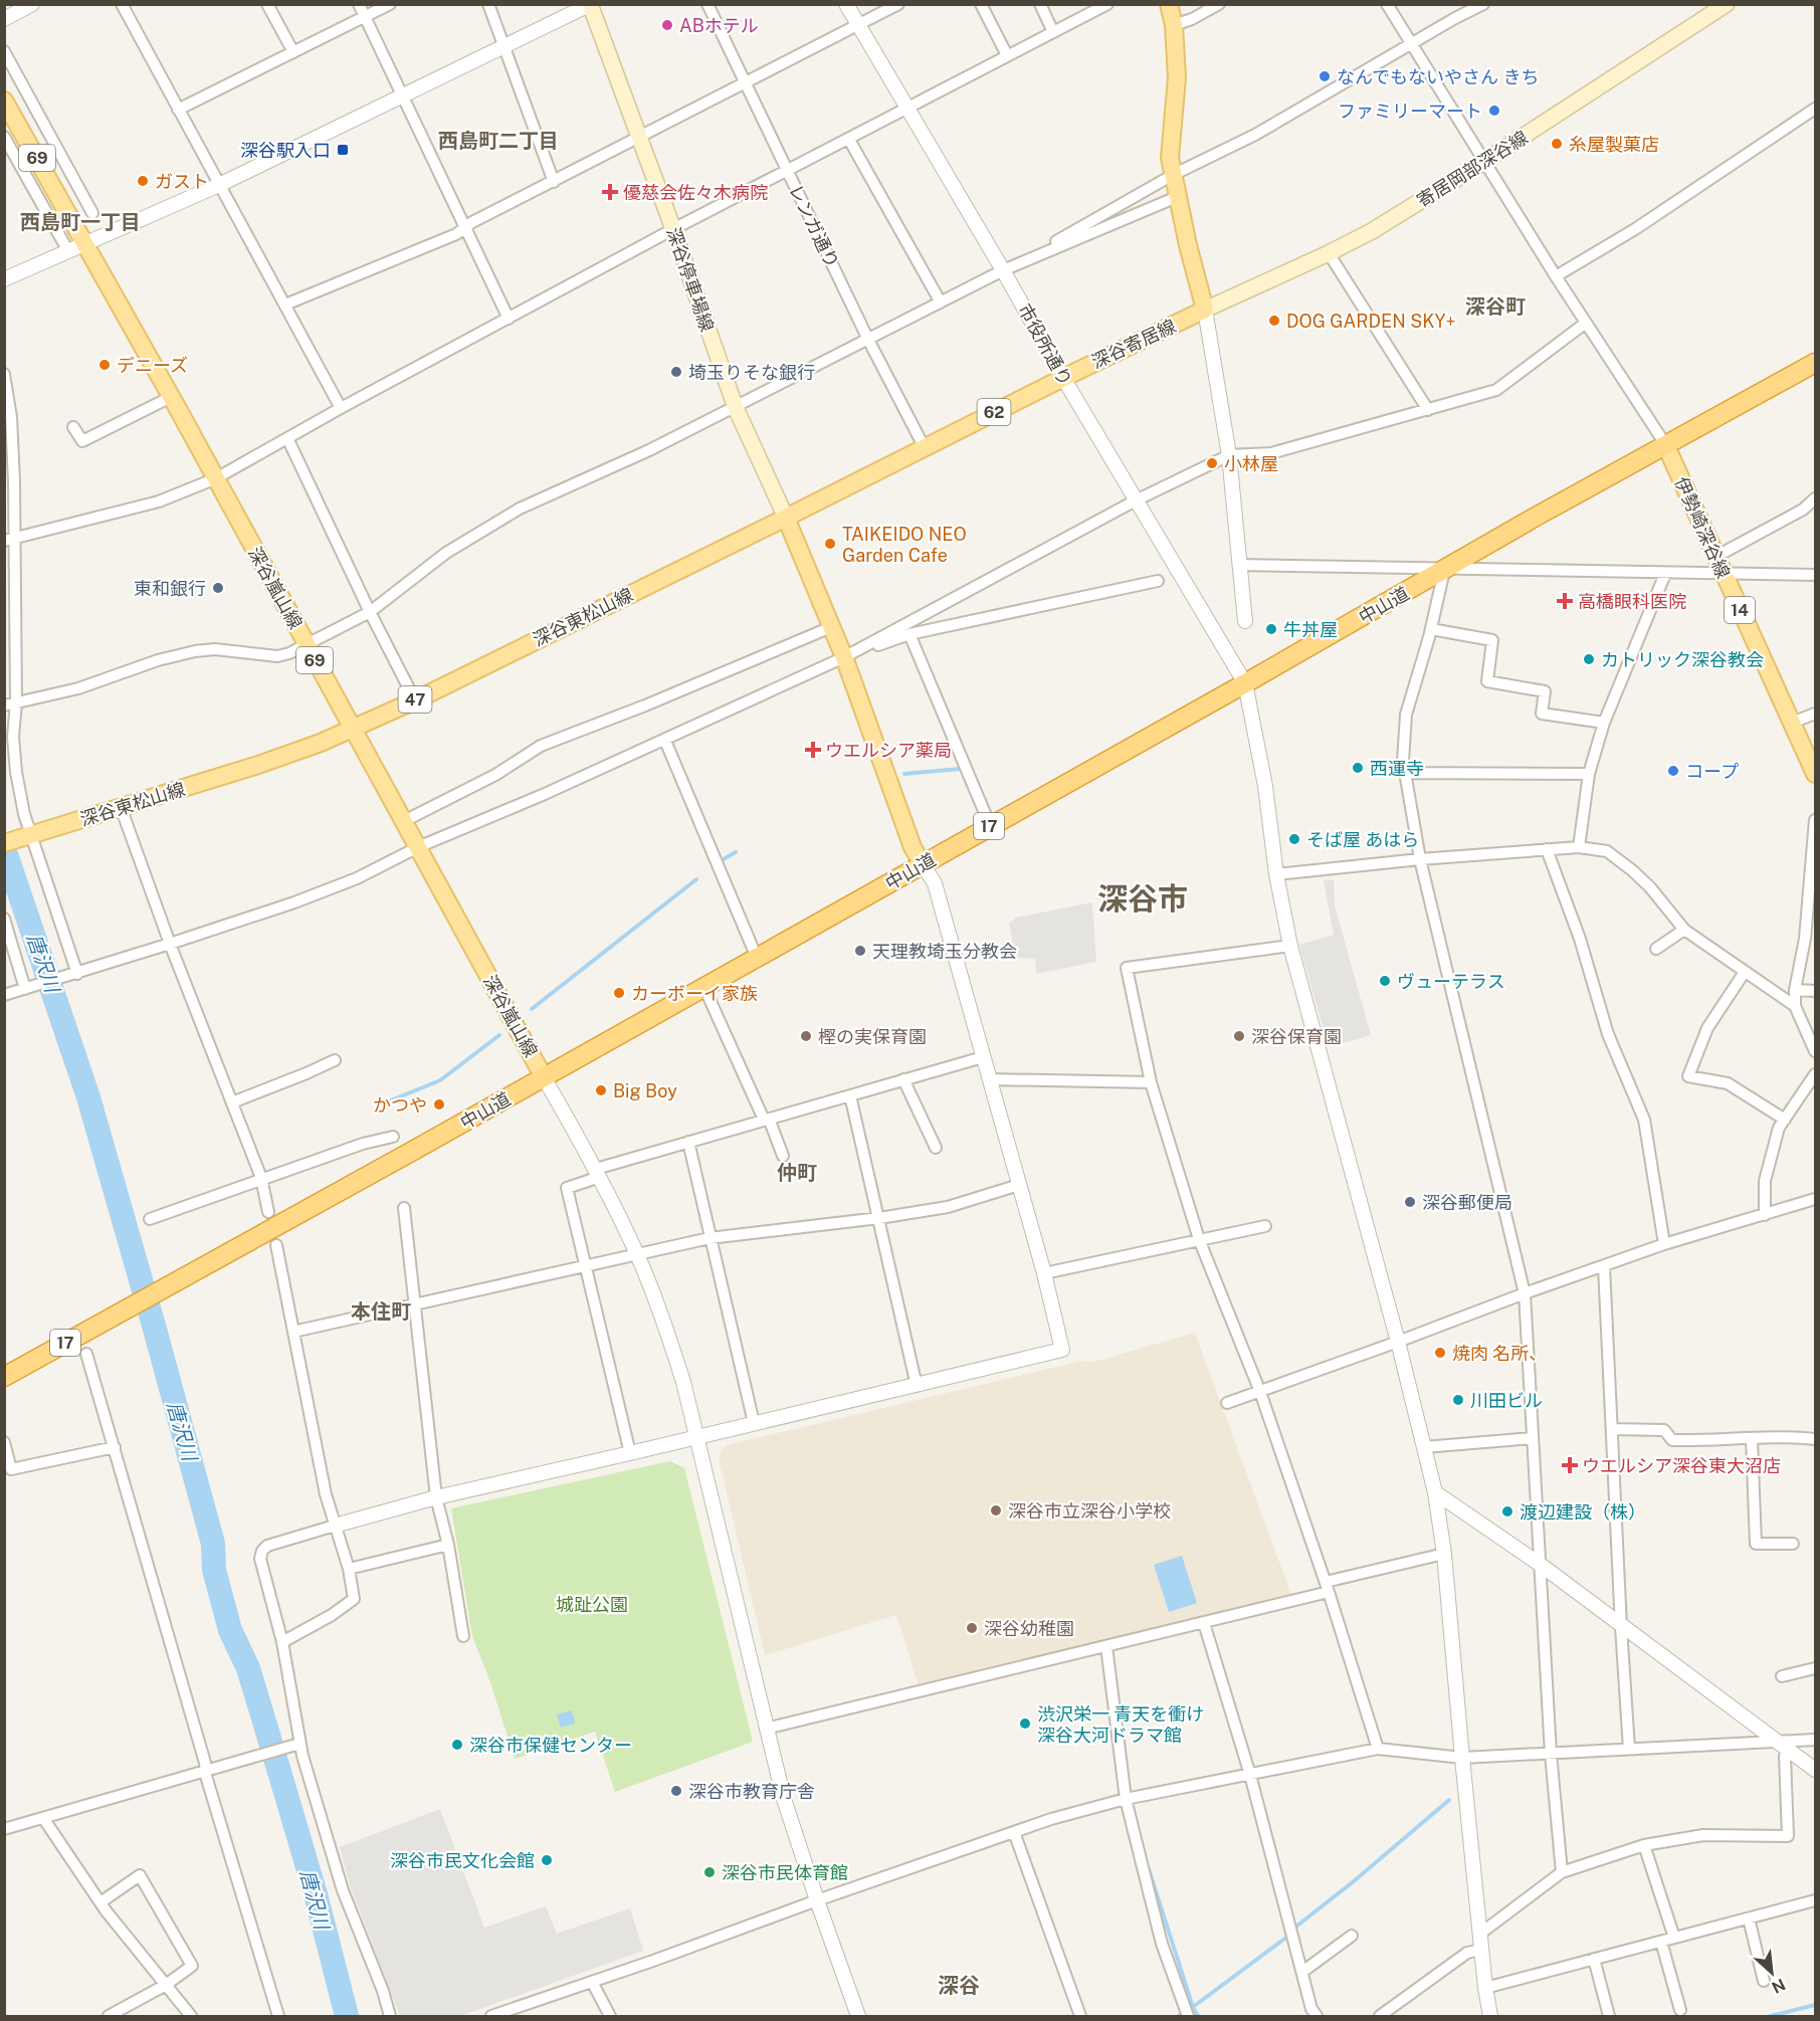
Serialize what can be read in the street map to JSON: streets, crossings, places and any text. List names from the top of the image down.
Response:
{
  "streets": {
    "highway": ["中山道", "17"],
    "main road": [
      "69",
      "寄居岡部深谷線",
      "深谷停車場線",
      "深谷寄居線",
      "62",
      "伊勢崎深谷線",
      "深谷嵐山線",
      "14",
      "深谷東松山線",
      "47"
    ],
    "street": ["レンガ通り", "市役所通り"]
  },
  "crossings": [
    ["寄居岡部深谷線", "深谷寄居線"],
    ["レンガ通り", "深谷寄居線"],
    ["深谷停車場線", "深谷寄居線"],
    ["深谷停車場線", "深谷東松山線"],
    ["深谷寄居線", "市役所通り"],
    ["深谷寄居線", "深谷東松山線"],
    ["市役所通り", "中山道"],
    ["伊勢崎深谷線", "中山道"],
    ["深谷嵐山線", "中山道"],
    ["深谷嵐山線", "深谷東松山線"],
    ["深谷東松山線", "47"]
  ],
  "districts": [
    "西島町二丁目",
    "西島町一丁目",
    "深谷町",
    "深谷市",
    "仲町",
    "本住町",
    "深谷"
  ],
  "water": ["唐沢川"],
  "parks": ["城趾公園"],
  "places": {
    "other": [
      "ABホテル",
      "なんでもないやさん きち",
      "ファミリーマート",
      "糸屋製菓店",
      "ガスト",
      "DOG GARDEN SKY+",
      "デニーズ",
      "埼玉りそな銀行",
      "小林屋",
      "TAIKEIDO NEO Garden Cafe",
      "東和銀行",
      "牛丼屋",
      "カトリック深谷教会",
      "西運寺",
      "コープ",
      "そば屋 あはら",
      "天理教埼玉分教会",
      "ヴューテラス",
      "カーボーイ家族",
      "樫の実保育園",
      "深谷保育園",
      "Big Boy",
      "かつや",
      "深谷郵便局",
      "焼肉 名所、",
      "川田ビル",
      "深谷市立深谷小学校",
      "渡辺建設（株）",
      "深谷幼稚園",
      "渋沢栄一 青天を衝け 深谷大河ドラマ館",
      "深谷市保健センター",
      "深谷市教育庁舎",
      "深谷市民文化会館",
      "深谷市民体育館"
    ],
    "transit": ["深谷駅入口"],
    "health": [
      "優慈会佐々木病院",
      "高橋眼科医院",
      "ウエルシア薬局",
      "ウエルシア深谷東大沼店"
    ]
  },
  "north": "bottom right"
}
